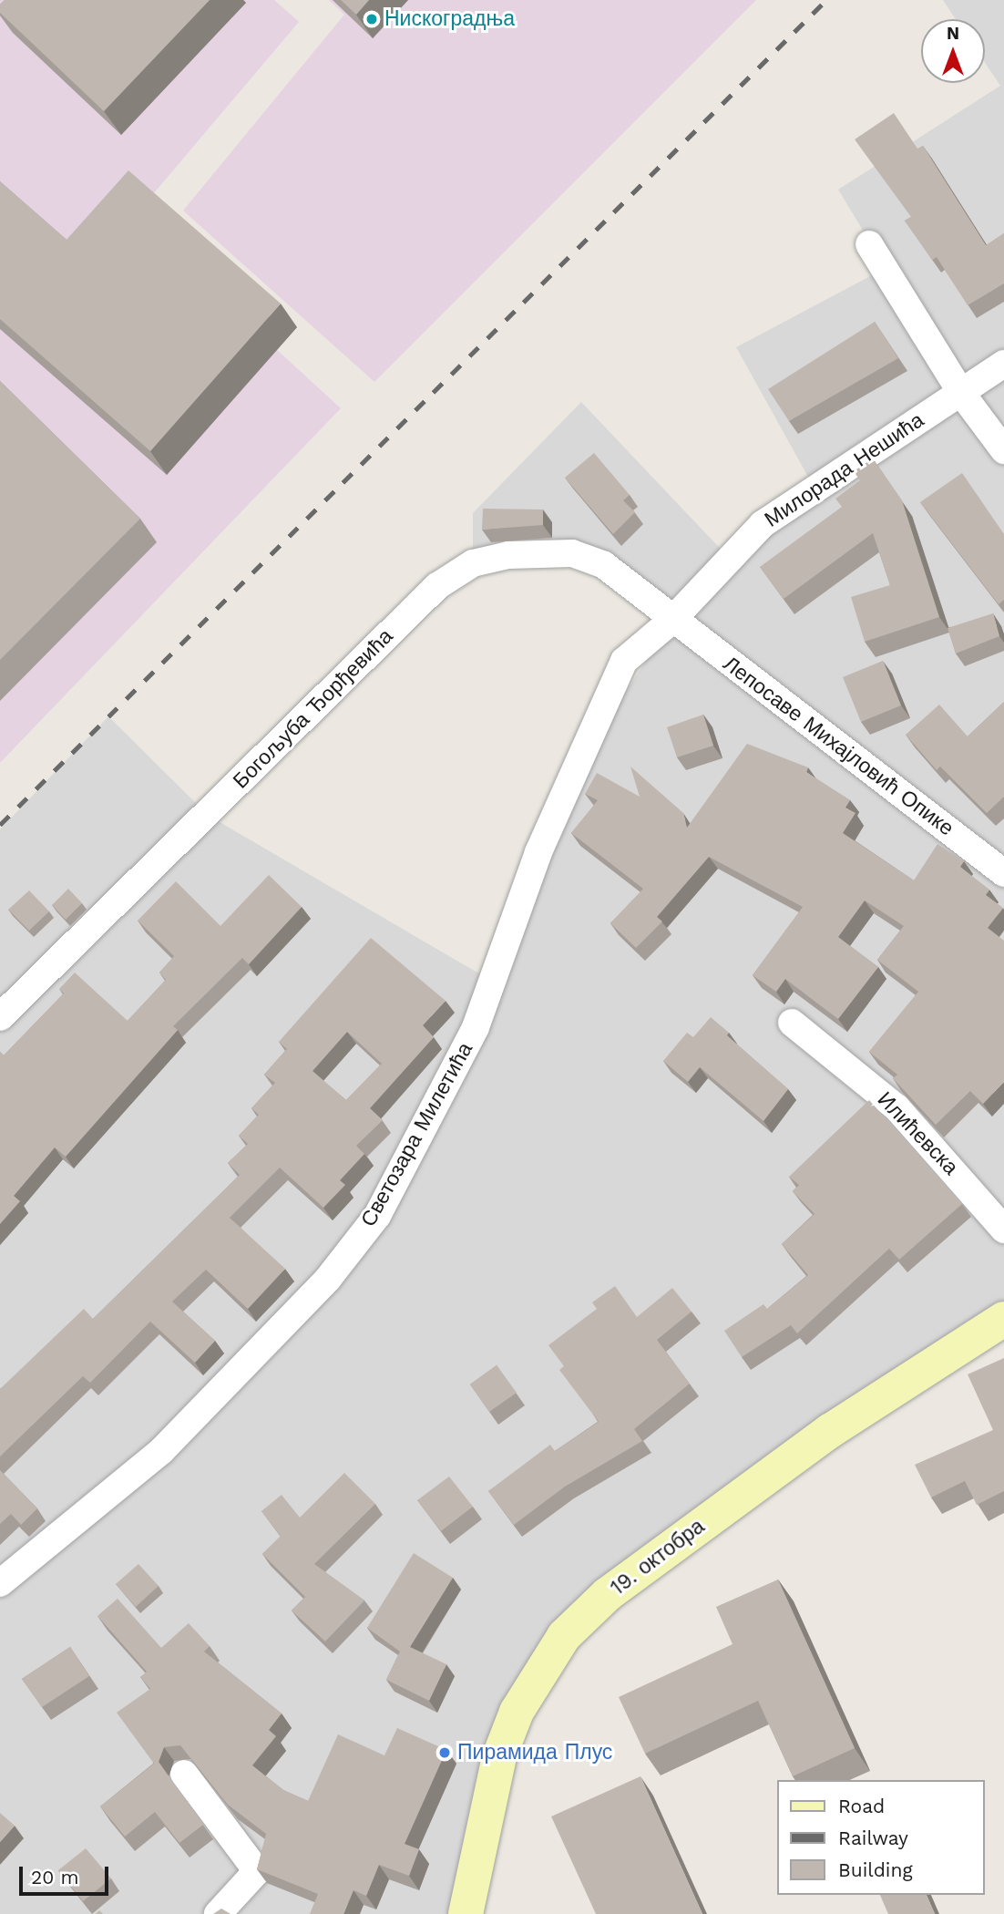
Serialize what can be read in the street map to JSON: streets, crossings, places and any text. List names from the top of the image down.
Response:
{
  "streets": {
    "street": [
      "Милорада Нешића",
      "Богољуба Ђорђевића",
      "Лепосаве Михајловић Опике",
      "Илићевска",
      "Светозара Милетића",
      "19. октобра"
    ]
  },
  "crossings": [
    ["Милорада Нешића", "Богољуба Ђорђевића"],
    ["Милорада Нешића", "Лепосаве Михајловић Опике"],
    ["Милорада Нешића", "Светозара Милетића"],
    ["Богољуба Ђорђевића", "Лепосаве Михајловић Опике"],
    ["Богољуба Ђорђевића", "Светозара Милетића"],
    ["Лепосаве Михајловић Опике", "Светозара Милетића"]
  ],
  "places": ["Нискоградња", "Пирамида Плус"],
  "legend": ["Road", "Railway", "Building"],
  "scale_bar": "20 m",
  "north": "top"
}
